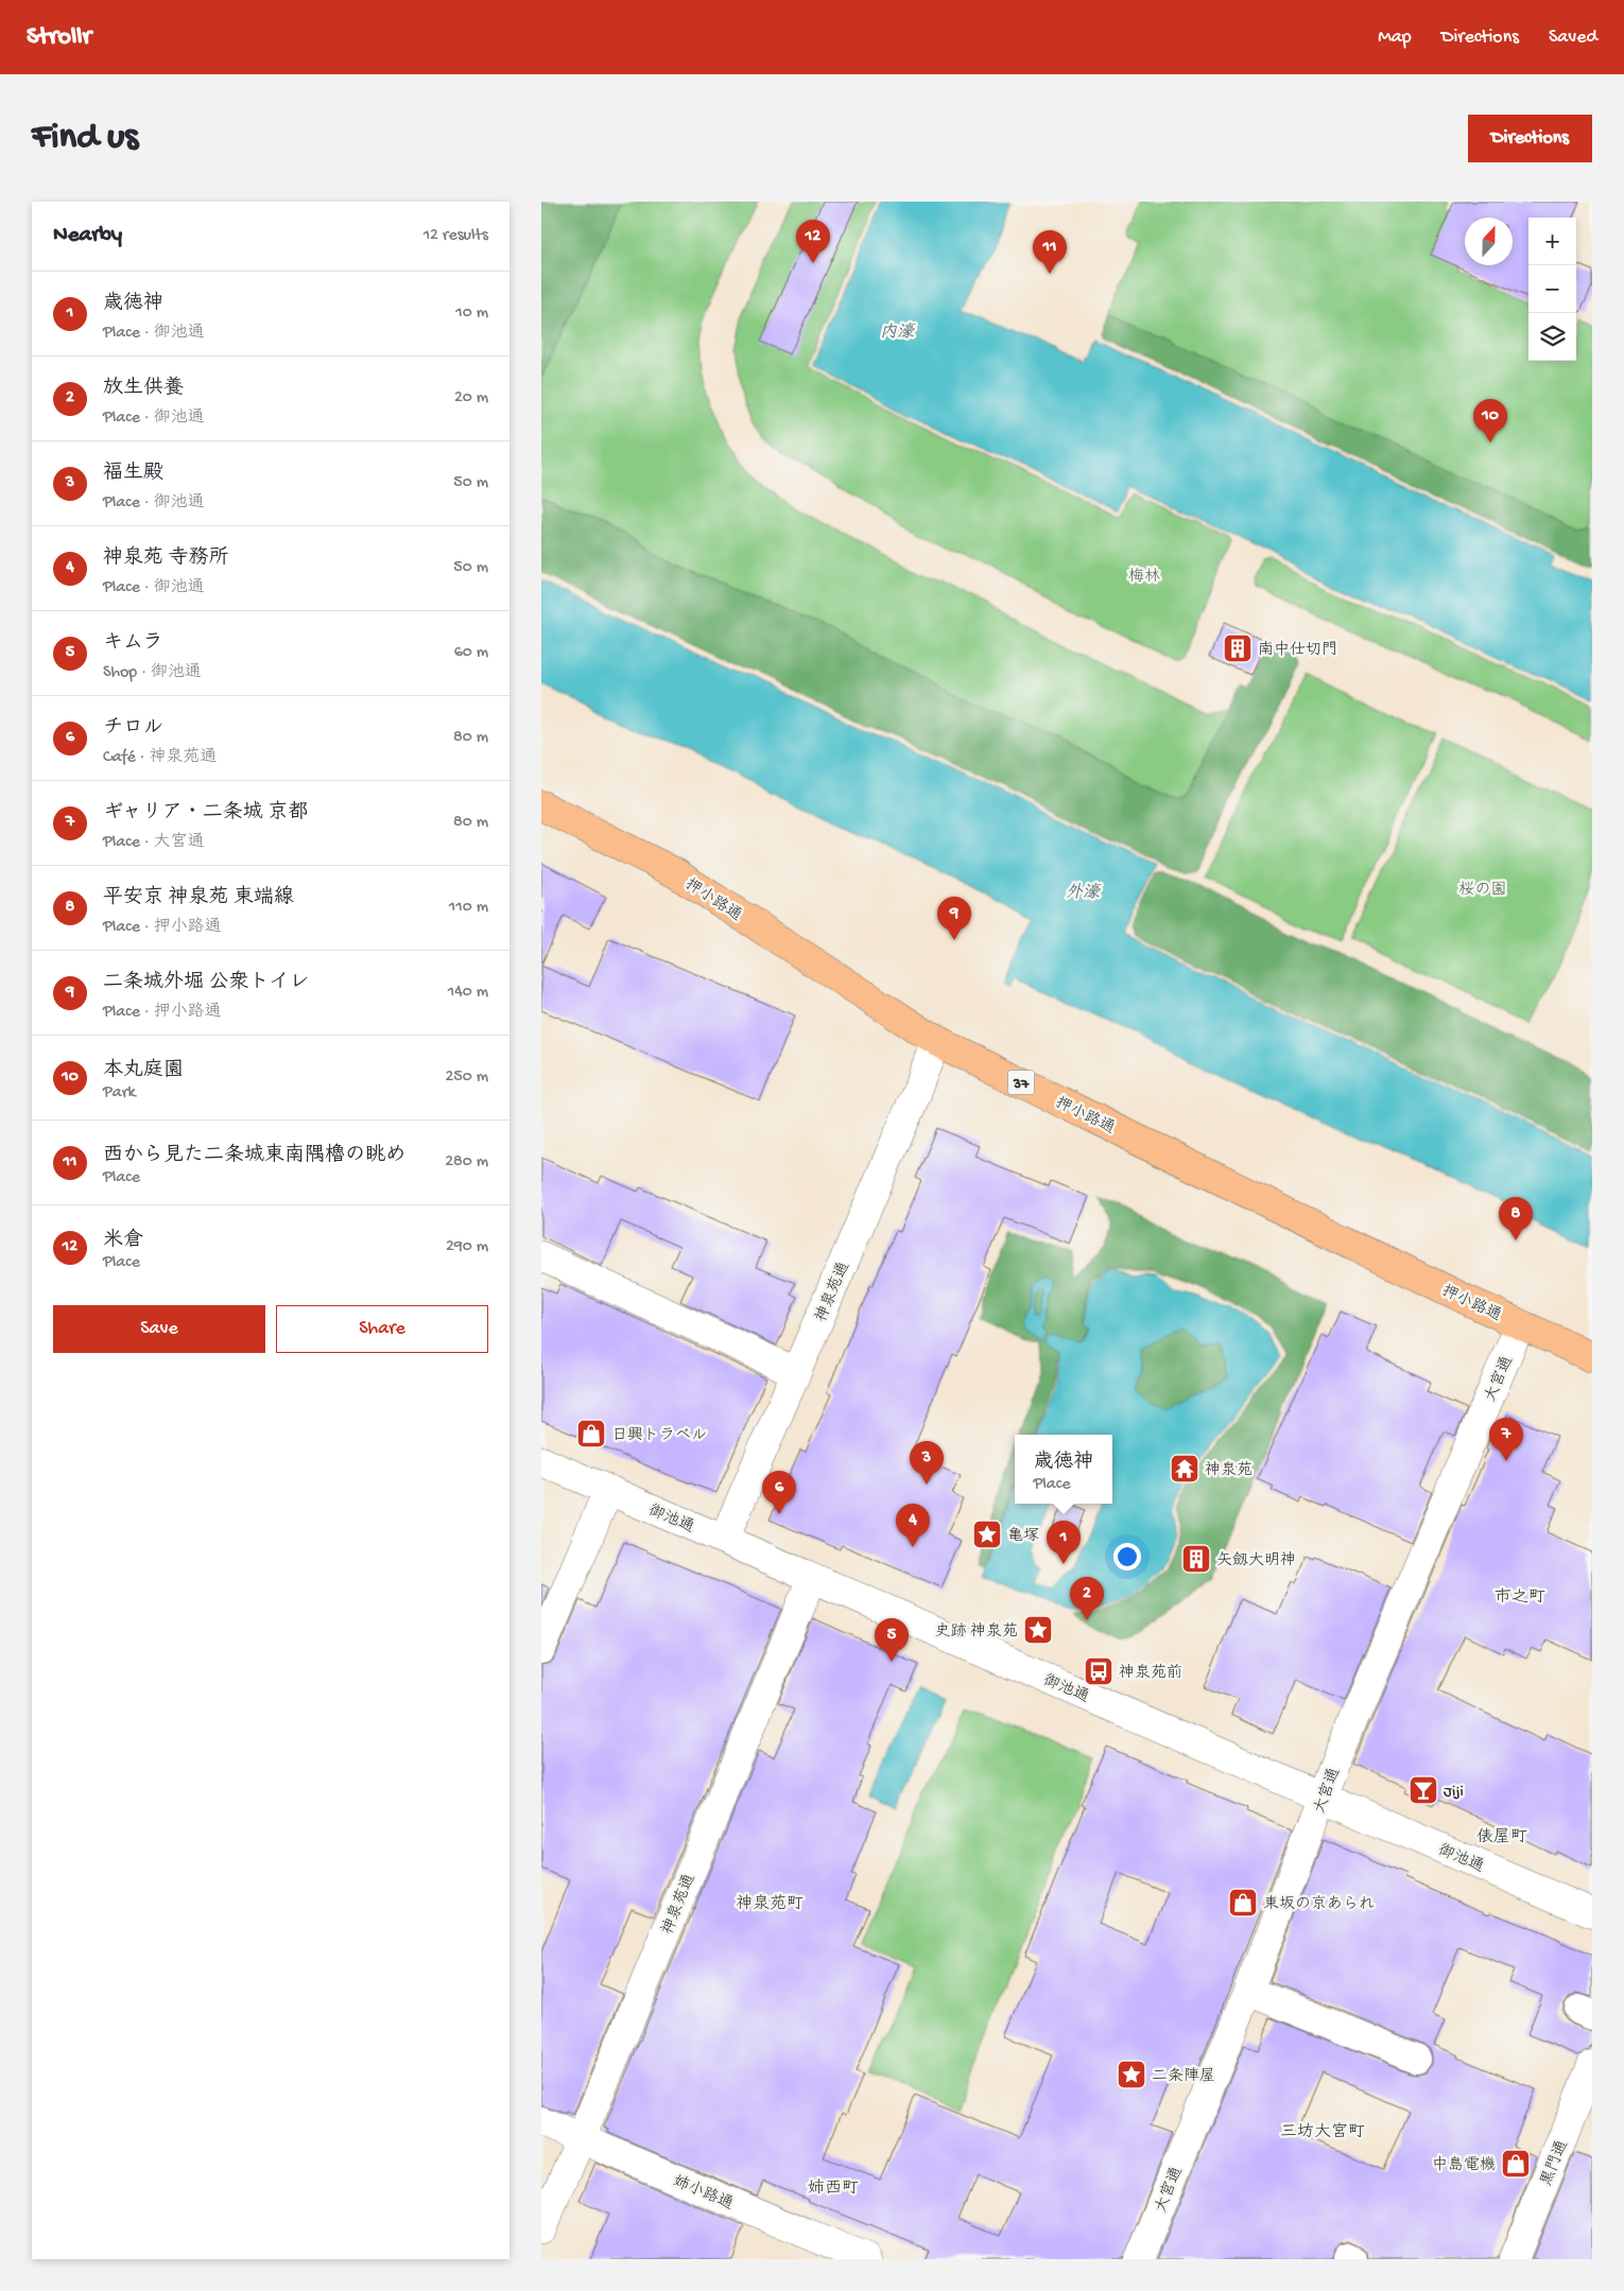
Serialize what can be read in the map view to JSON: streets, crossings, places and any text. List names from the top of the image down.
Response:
{
  "streets": {
    "main road": ["押小路通", "37"],
    "street": [
      "神泉苑通",
      "大宮通",
      "御池通",
      "黒門通",
      "姉小路通"
    ]
  },
  "crossings": [
    ["押小路通", "神泉苑通"],
    ["押小路通", "大宮通"],
    ["神泉苑通", "御池通"],
    ["神泉苑通", "姉小路通"],
    ["大宮通", "御池通"]
  ],
  "districts": [
    "市之町",
    "俵屋町",
    "神泉苑町",
    "三坊大宮町",
    "姉西町"
  ],
  "water": ["内濠", "外濠"],
  "parks": ["梅林", "桜の園"],
  "places": {
    "building": ["南中仕切門", "矢劔大明神"],
    "shop": ["日興トラベル", "東坂の京あられ", "中島電機"],
    "temple": ["神泉苑"],
    "place": ["亀塚", "史跡 神泉苑", "二条陣屋"],
    "bus stop": ["神泉苑前"],
    "bar": ["Jiji"]
  },
  "north": "top",
  "page": {
    "header": "Strollr",
    "nav": ["Map", "Directions", "Saved"],
    "buttons": [
      "Directions",
      ["Save", "Share"]
    ],
    "title": "Find us",
    "heading": ["Nearby", "12 results"],
    "map_buttons": ["+", "−"],
    "pins": [
      "12",
      "11",
      "10",
      "9",
      "8",
      "7",
      "3",
      "6",
      "4",
      "1",
      "2",
      "5"
    ],
    "list": [
      {
        "mark": "1",
        "name": "歳徳神",
        "note": "Place · 御池通",
        "value": "10 m"
      },
      {
        "mark": "2",
        "name": "放生供養",
        "note": "Place · 御池通",
        "value": "20 m"
      },
      {
        "mark": "3",
        "name": "福生殿",
        "note": "Place · 御池通",
        "value": "50 m"
      },
      {
        "mark": "4",
        "name": "神泉苑 寺務所",
        "note": "Place · 御池通",
        "value": "50 m"
      },
      {
        "mark": "5",
        "name": "キムラ",
        "note": "Shop · 御池通",
        "value": "60 m"
      },
      {
        "mark": "6",
        "name": "チロル",
        "note": "Café · 神泉苑通",
        "value": "80 m"
      },
      {
        "mark": "7",
        "name": "ギャリア・二条城 京都",
        "note": "Place · 大宮通",
        "value": "80 m"
      },
      {
        "mark": "8",
        "name": "平安京 神泉苑 東端線",
        "note": "Place · 押小路通",
        "value": "110 m"
      },
      {
        "mark": "9",
        "name": "二条城外堀 公衆トイレ",
        "note": "Place · 押小路通",
        "value": "140 m"
      },
      {
        "mark": "10",
        "name": "本丸庭園",
        "note": "Park",
        "value": "250 m"
      },
      {
        "mark": "11",
        "name": "西から見た二条城東南隅櫓の眺め",
        "note": "Place",
        "value": "280 m"
      },
      {
        "mark": "12",
        "name": "米倉",
        "note": "Place",
        "value": "290 m"
      }
    ],
    "popup": ["歳徳神", "Place"]
  }
}
